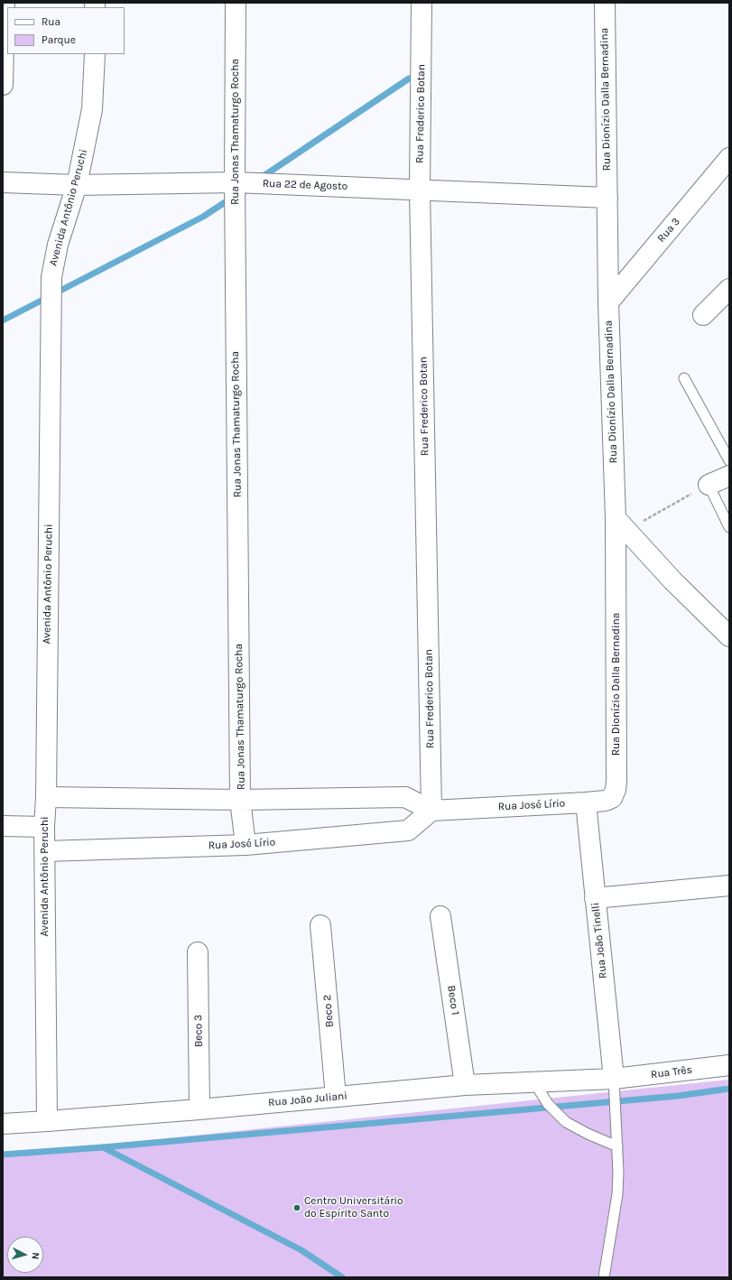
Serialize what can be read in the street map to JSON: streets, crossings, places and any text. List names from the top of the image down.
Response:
{
  "streets": {
    "street": [
      "Rua Dionízio Dalla Bernadina",
      "Rua Frederico Botan",
      "Rua Jonas Thamaturgo Rocha",
      "Rua 22 de Agosto",
      "Avenida Antônio Peruchi",
      "Rua 3",
      "Rua José Lírio",
      "Rua João Tinelli",
      "Beco 1",
      "Beco 2",
      "Beco 3",
      "Rua Três",
      "Rua João Juliani"
    ]
  },
  "crossings": [
    ["Rua Dionízio Dalla Bernadina", "Rua 22 de Agosto"],
    ["Rua Dionízio Dalla Bernadina", "Rua 3"],
    ["Rua Dionízio Dalla Bernadina", "Rua José Lírio"],
    ["Rua Frederico Botan", "Rua 22 de Agosto"],
    ["Rua Frederico Botan", "Rua José Lírio"],
    ["Rua Jonas Thamaturgo Rocha", "Rua 22 de Agosto"],
    ["Rua Jonas Thamaturgo Rocha", "Rua José Lírio"],
    ["Rua 22 de Agosto", "Avenida Antônio Peruchi"],
    ["Avenida Antônio Peruchi", "Rua José Lírio"],
    ["Avenida Antônio Peruchi", "Rua João Juliani"],
    ["Rua José Lírio", "Rua João Tinelli"],
    ["Rua João Tinelli", "Rua Três"],
    ["Rua João Tinelli", "Rua João Juliani"],
    ["Beco 1", "Rua João Juliani"],
    ["Beco 2", "Rua João Juliani"],
    ["Beco 3", "Rua João Juliani"],
    ["Rua Três", "Rua João Juliani"]
  ],
  "places": ["Centro Universitário do Espírito Santo"],
  "legend": ["Rua", "Parque"],
  "north": "right"
}
